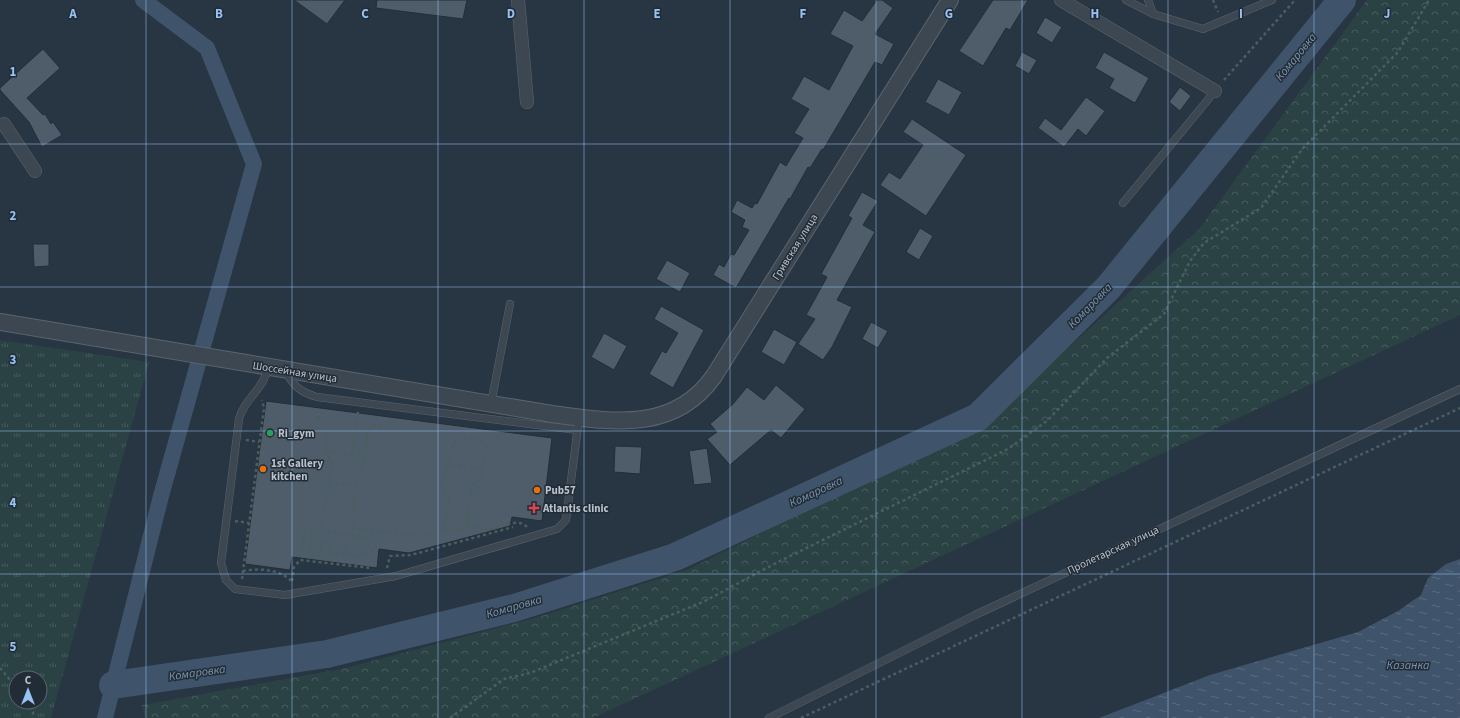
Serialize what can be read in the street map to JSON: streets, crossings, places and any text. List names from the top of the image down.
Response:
{
  "streets": {
    "street": ["Гривская улица", "Шоссейная улица"],
    "lane": ["Пролетарская улица"]
  },
  "crossings": [
    ["Гривская улица", "Шоссейная улица"]
  ],
  "water": ["Комаровка", "Казанка"],
  "places": {
    "other": ["Ri_gym", "1st Gallery kitchen", "Pub57"],
    "health": ["Atlantis clinic"]
  },
  "north": "top",
  "grid": {
    "columns": [
      "A",
      "B",
      "C",
      "D",
      "E",
      "F",
      "G",
      "H",
      "I",
      "J"
    ],
    "rows": [
      "1",
      "2",
      "3",
      "4",
      "5"
    ]
  }
}
